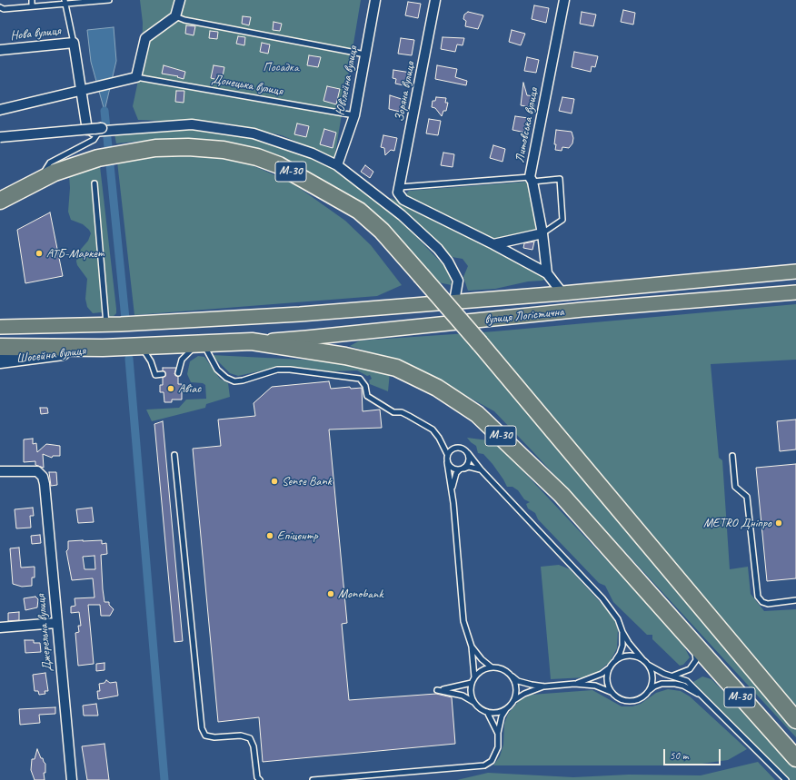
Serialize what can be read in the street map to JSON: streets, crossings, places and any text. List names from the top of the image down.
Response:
{
  "streets": {
    "highway": ["М-30"],
    "main road": ["вулиця Логістична", "Шосейна вулиця"],
    "street": [
      "Нова вулиця",
      "Ювілейна вулиця",
      "Зоряна вулиця",
      "Литовська вулиця",
      "Джерельна вулиця"
    ],
    "lane": ["Донецька вулиця"]
  },
  "crossings": [
    ["Ювілейна вулиця", "Донецька вулиця"],
    ["М-30", "вулиця Логістична"],
    ["М-30", "Шосейна вулиця"]
  ],
  "parks": ["Посадка"],
  "places": [
    "АТБ-Маркет",
    "Авіас",
    "Sense Bank",
    "METRO Дніпро",
    "Епіцентр",
    "Monobank"
  ],
  "scale_bar": "50 m"
}
